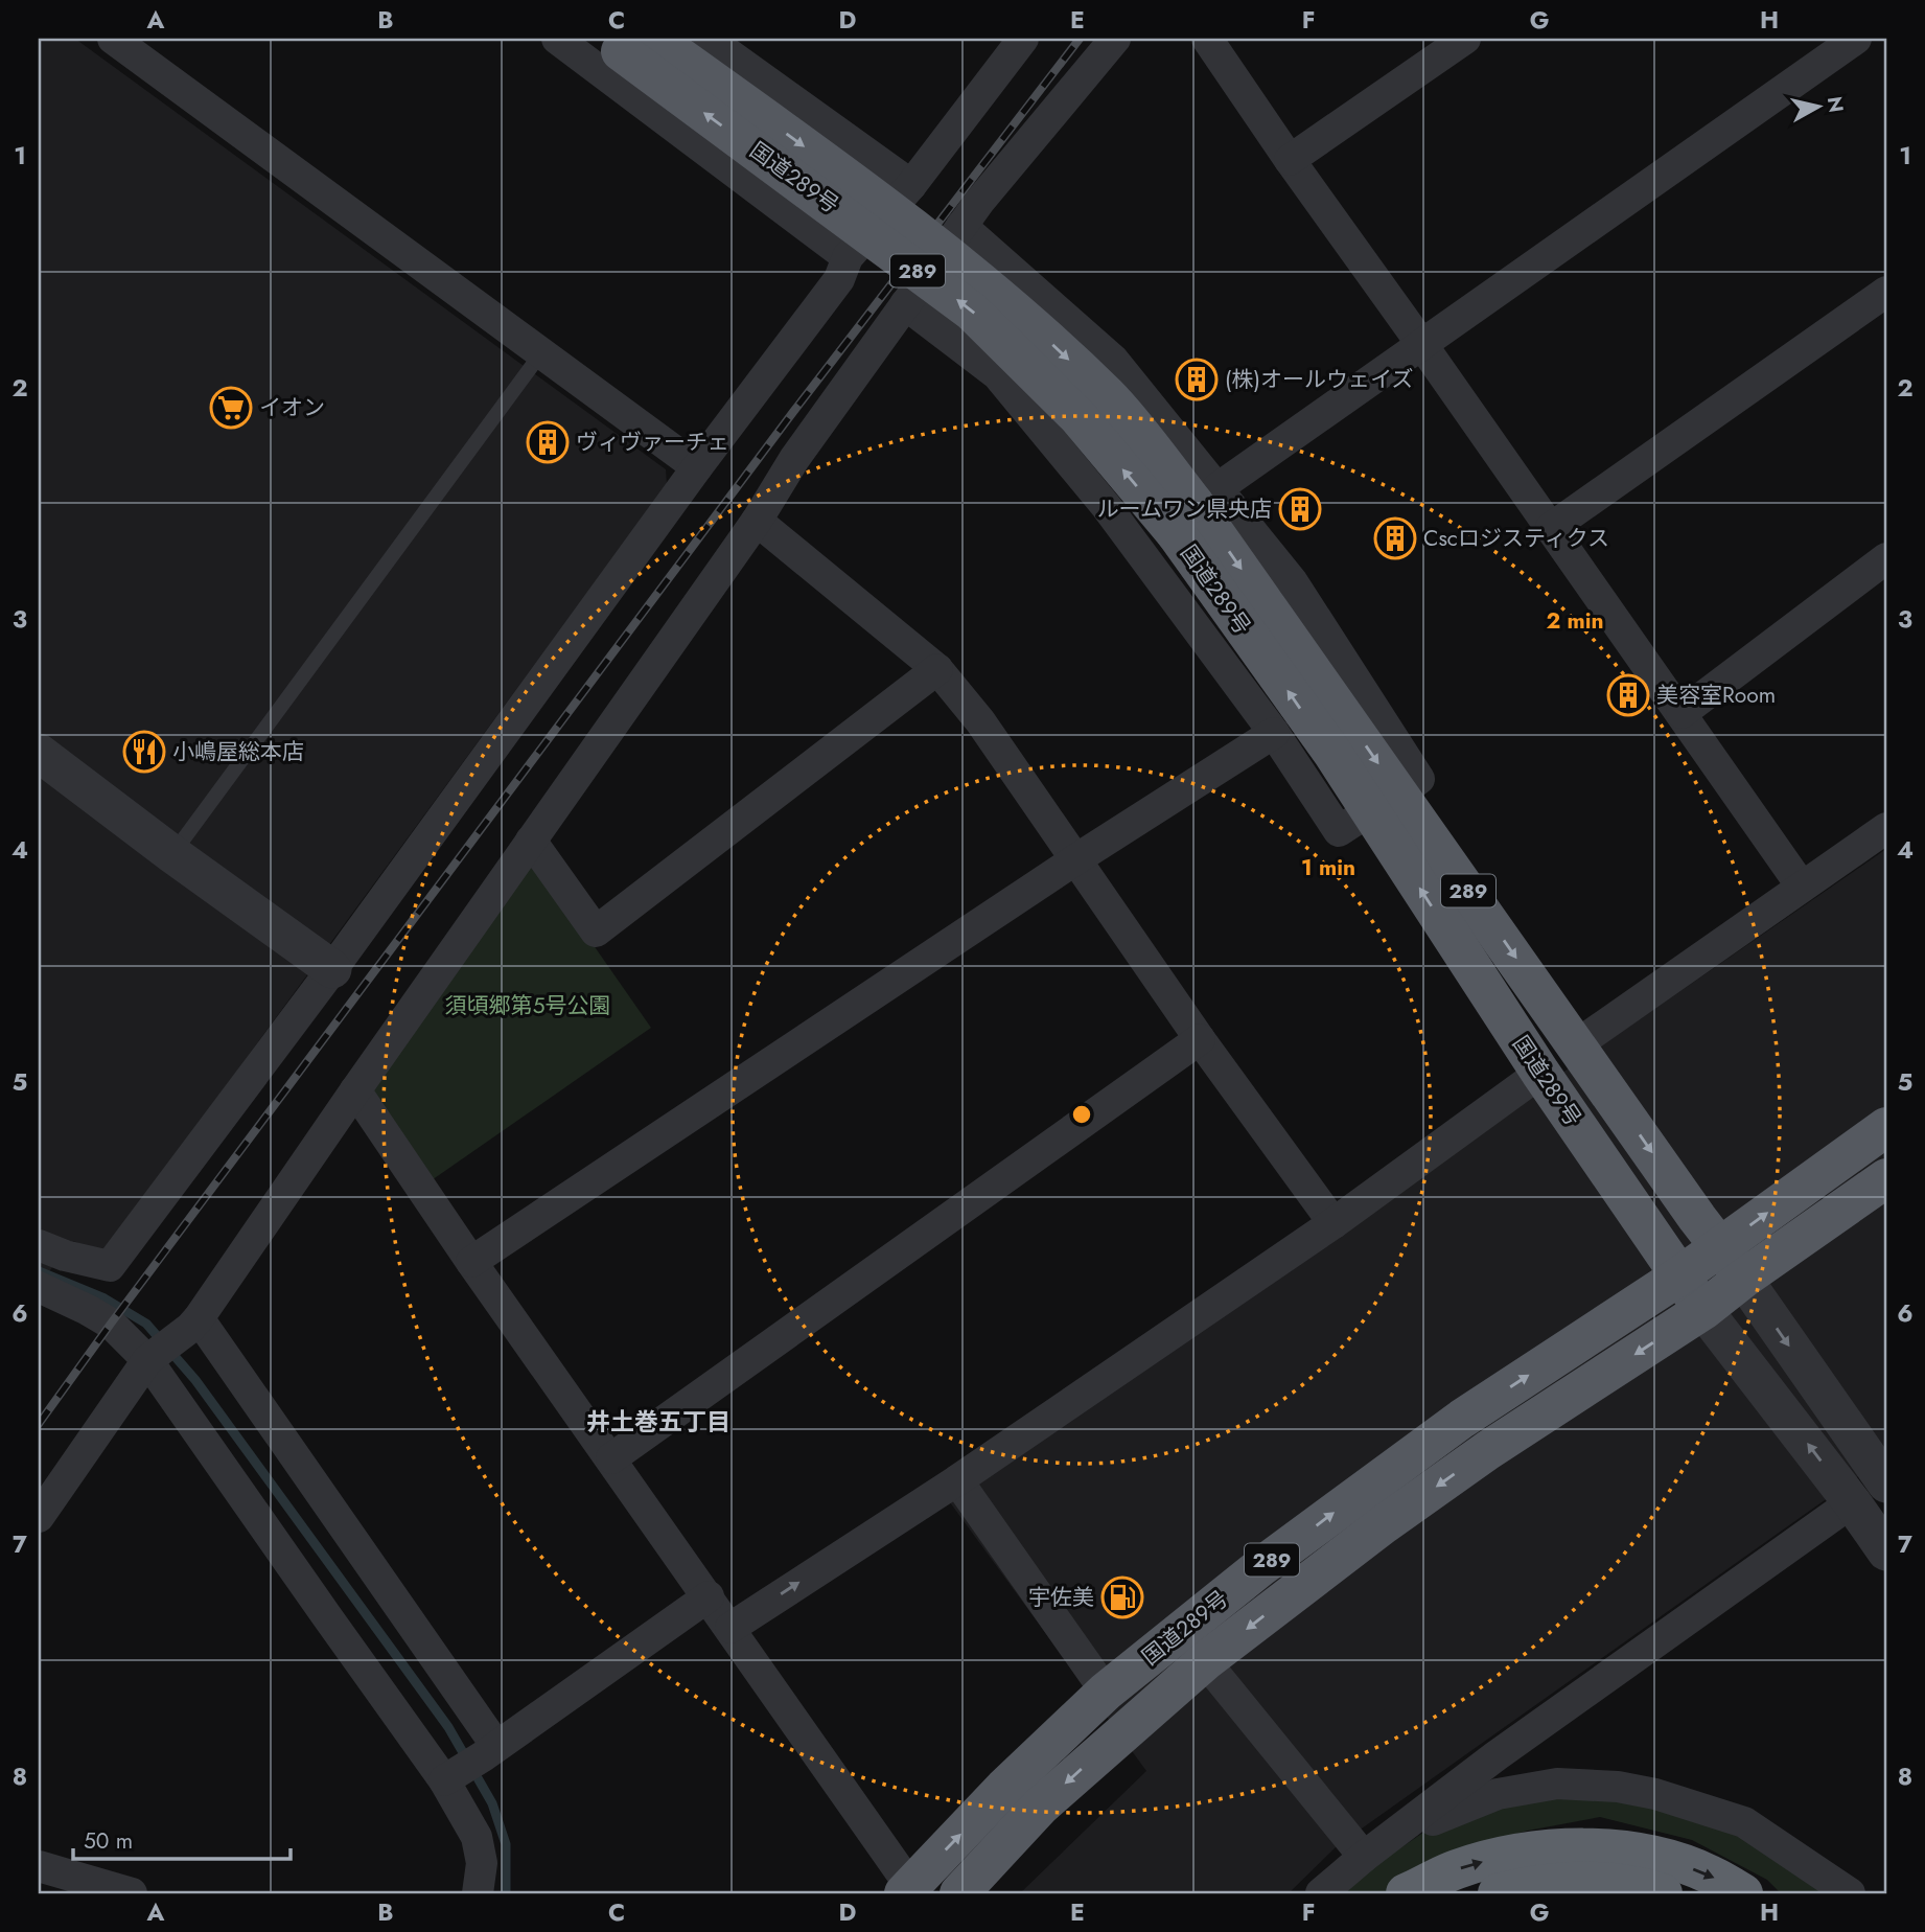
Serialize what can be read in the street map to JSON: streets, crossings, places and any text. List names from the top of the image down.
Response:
{
  "streets": {
    "highway": ["国道289号", "289"]
  },
  "districts": ["井土巻五丁目"],
  "parks": ["須頃郷第５号公園"],
  "places": {
    "building": [
      "(株)オールウェイズ",
      "ヴィヴァーチェ",
      "ルームワン県央店",
      "Cscロジスティクス",
      "美容室Room"
    ],
    "supermarket": ["イオン"],
    "restaurant": ["小嶋屋総本店"],
    "fuel station": ["宇佐美"]
  },
  "scale_bar": "50 m",
  "north": "right",
  "grid": {
    "columns": [
      "A",
      "B",
      "C",
      "D",
      "E",
      "F",
      "G",
      "H"
    ],
    "rows": [
      "1",
      "2",
      "3",
      "4",
      "5",
      "6",
      "7",
      "8"
    ]
  },
  "rings": ["2 min", "1 min"]
}
